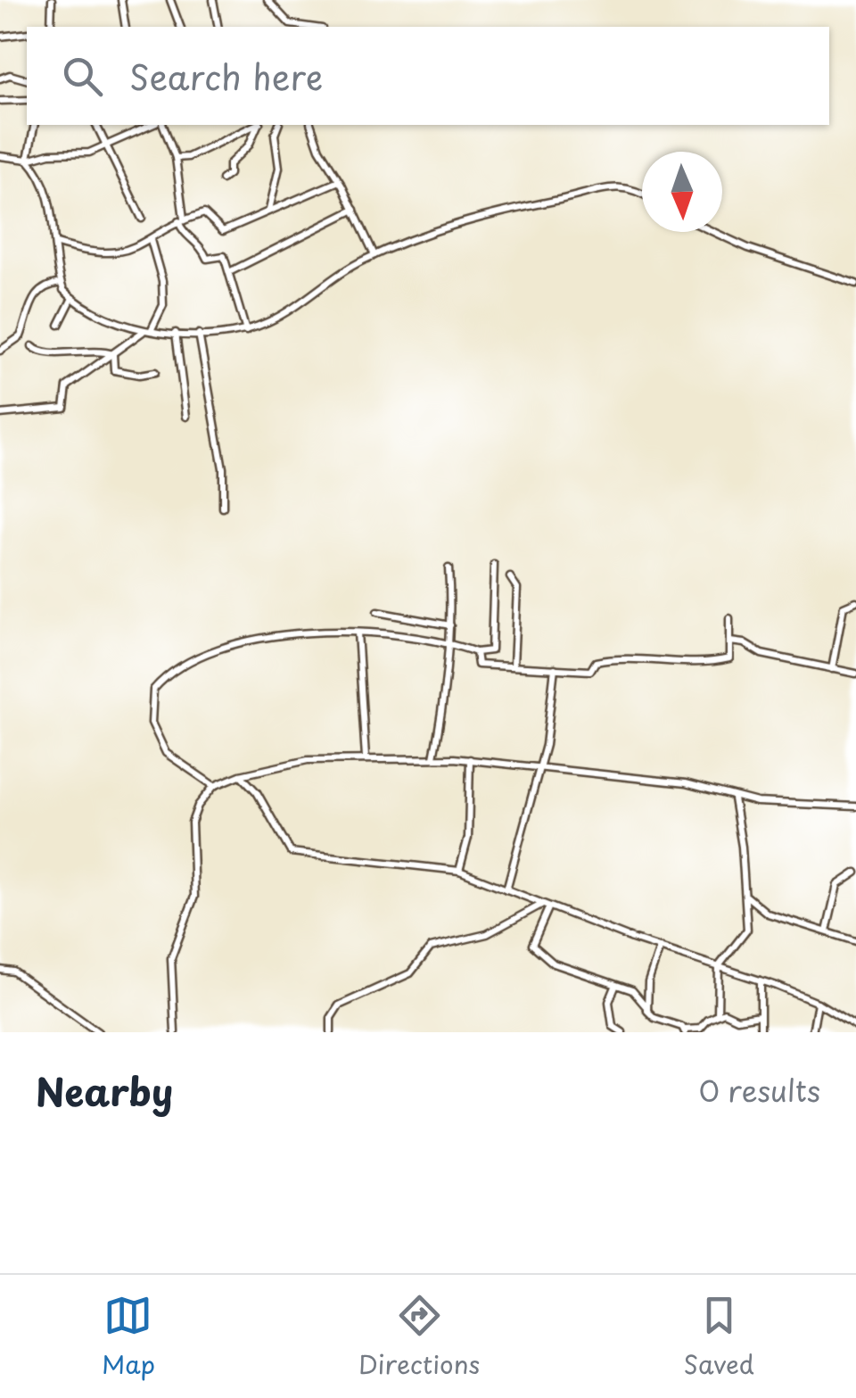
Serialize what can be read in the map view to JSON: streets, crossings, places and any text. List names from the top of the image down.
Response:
{
  "north": "bottom",
  "page": {
    "search": "Search here",
    "heading": ["Nearby", "0 results"],
    "nav": ["Map", "Directions", "Saved"]
  }
}
